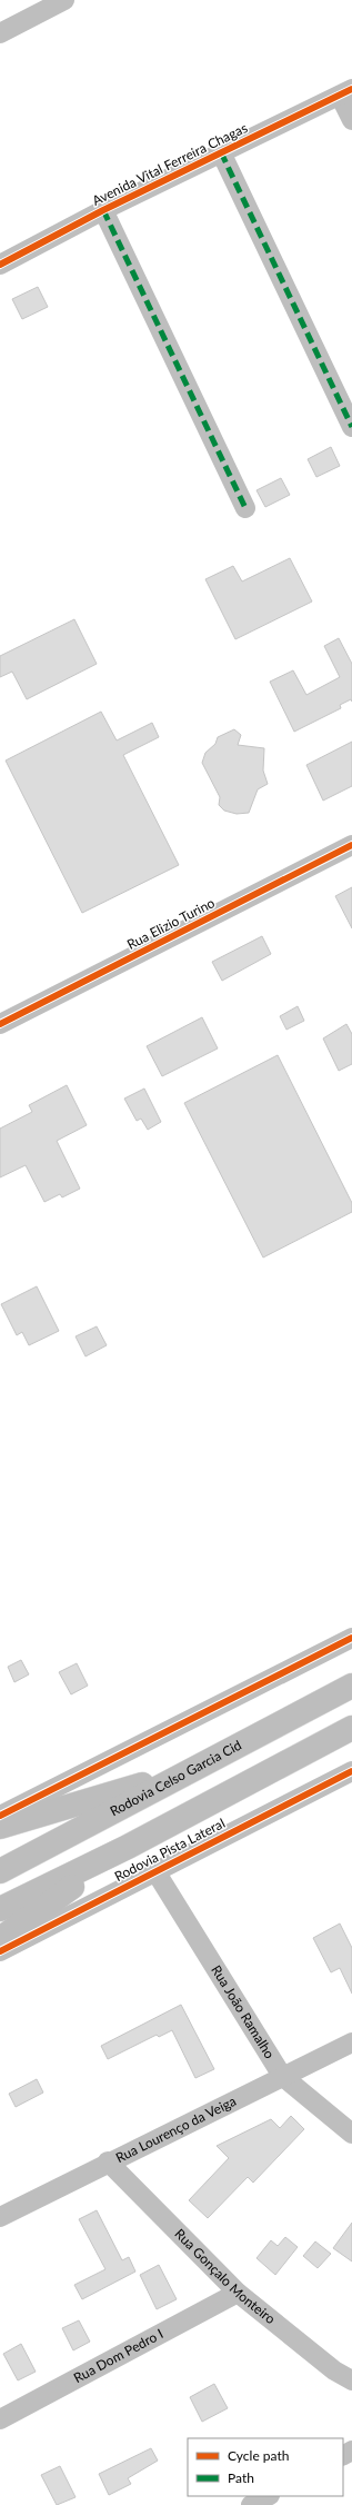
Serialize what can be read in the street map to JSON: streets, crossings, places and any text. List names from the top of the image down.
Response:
{
  "streets": {
    "highway": ["Rodovia Celso Garcia Cid"],
    "street": [
      "Avenida Vital Ferreira Chagas",
      "Rua Elizio Turino",
      "Rodovia Pista Lateral",
      "Rua João Ramalho",
      "Rua Lourenço da Veiga",
      "Rua Gonçalo Monteiro",
      "Rua Dom Pedro I"
    ]
  },
  "crossings": [
    ["Rodovia Pista Lateral", "Rua João Ramalho"],
    ["Rua João Ramalho", "Rua Lourenço da Veiga"],
    ["Rua Lourenço da Veiga", "Rua Gonçalo Monteiro"],
    ["Rua Gonçalo Monteiro", "Rua Dom Pedro I"]
  ],
  "legend": ["Cycle path", "Path"]
}
